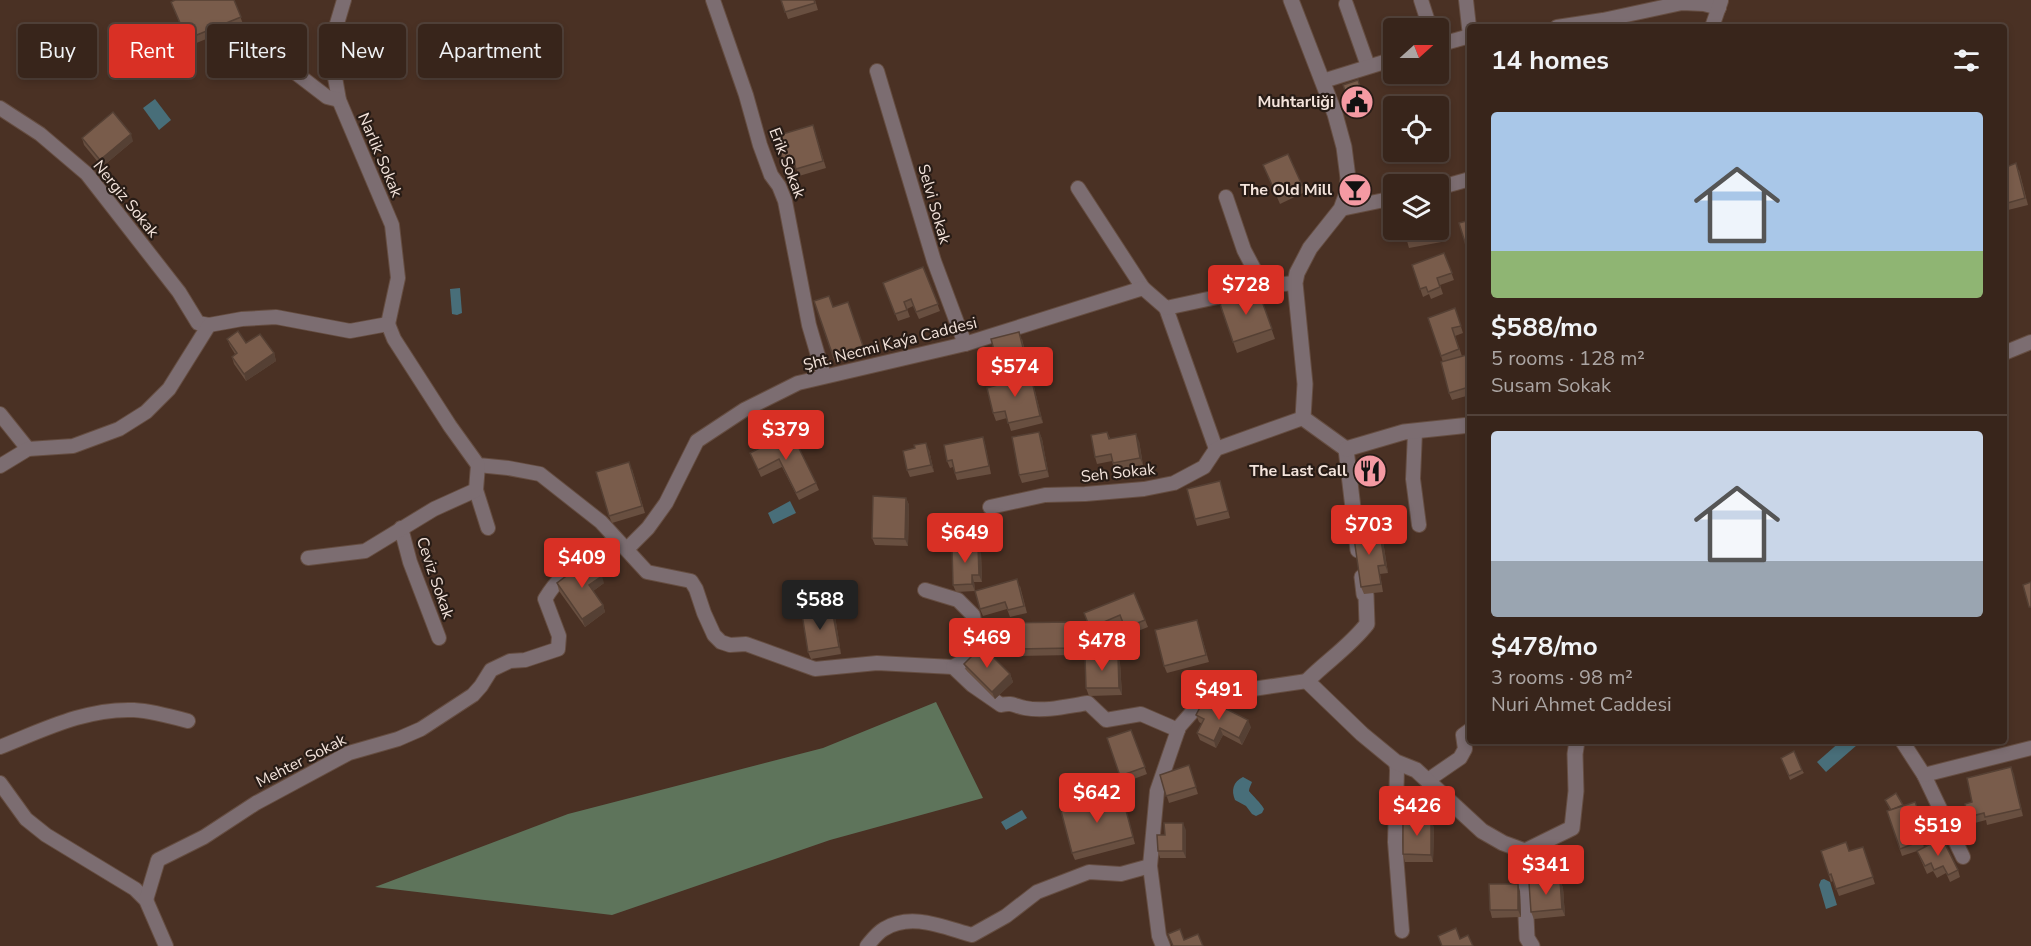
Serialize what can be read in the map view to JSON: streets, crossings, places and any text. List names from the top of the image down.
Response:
{
  "streets": {
    "street": [
      "Narlik Sokak",
      "Erik Sokak",
      "Nergiz Sokak",
      "Selvi Sokak",
      "Şht. Necmi Kaýa Caddesi",
      "Seh Sokak",
      "Ceviz Sokak",
      "Mehter Sokak"
    ]
  },
  "crossings": [
    ["Erik Sokak", "Şht. Necmi Kaýa Caddesi"],
    ["Selvi Sokak", "Şht. Necmi Kaýa Caddesi"]
  ],
  "places": {
    "public building": ["Muhtarliği"],
    "bar": ["The Old Mill"],
    "restaurant": ["The Last Call"]
  },
  "north": "right",
  "page": {
    "chip": [
      "Buy",
      "Rent",
      "Filters",
      "New",
      "Apartment"
    ],
    "heading": "14 homes",
    "list": [
      {
        "name": "$588/mo",
        "note": "5 rooms · 128 m² · Susam Sokak"
      },
      {
        "name": "$478/mo",
        "note": "3 rooms · 98 m² · Nuri Ahmet Caddesi"
      }
    ],
    "price": [
      "$728",
      "$574",
      "$379",
      "$703",
      "$649",
      "$409",
      "$588",
      "$469",
      "$478",
      "$491",
      "$642",
      "$426",
      "$519",
      "$341"
    ]
  }
}
